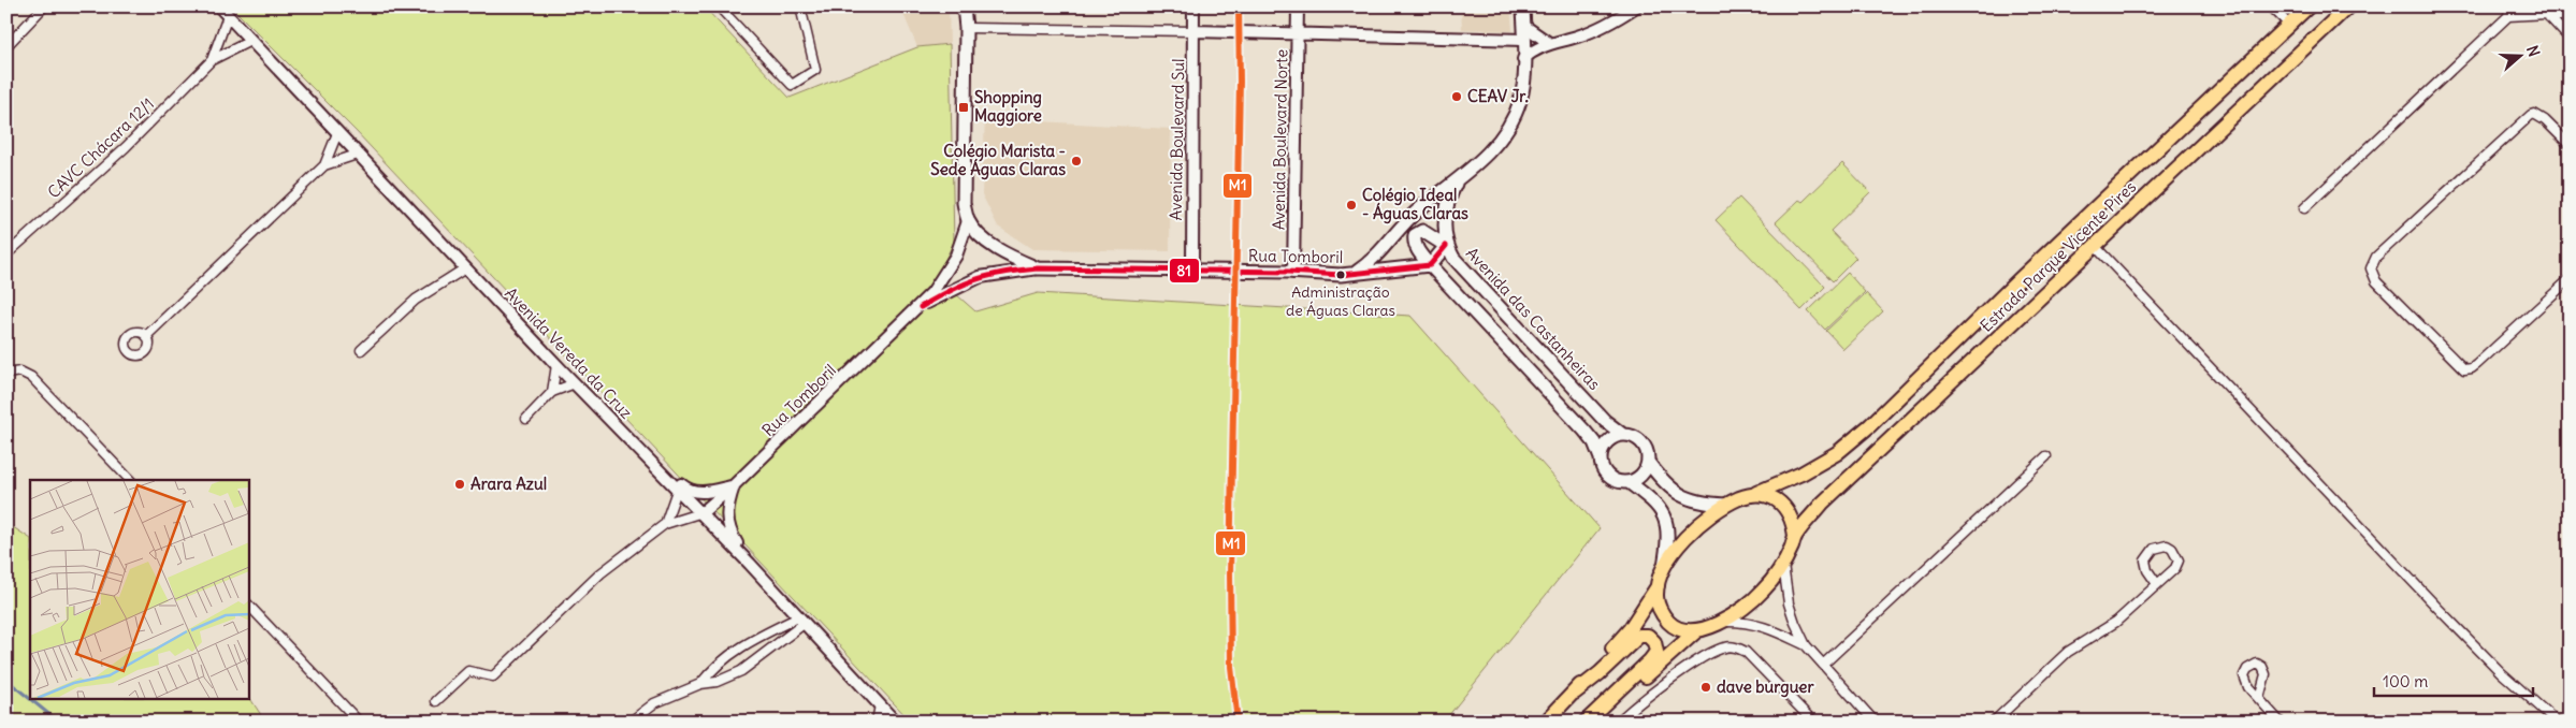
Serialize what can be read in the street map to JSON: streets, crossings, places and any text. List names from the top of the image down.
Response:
{
  "streets": {
    "main road": ["Rua Tomboril", "Estrada Parque Vicente Pires", "Avenida das Castanheiras"],
    "street": [
      "Avenida Boulevard Sul",
      "Avenida Boulevard Norte",
      "CAVC Chácara 12/1",
      "Avenida Vereda da Cruz"
    ]
  },
  "crossings": [
    ["Avenida Boulevard Sul", "Rua Tomboril"],
    ["Avenida Boulevard Norte", "Rua Tomboril"],
    ["CAVC Chácara 12/1", "Avenida Vereda da Cruz"],
    ["Rua Tomboril", "Avenida das Castanheiras"],
    ["Rua Tomboril", "Avenida Vereda da Cruz"]
  ],
  "places": {
    "other": [
      "CEAV Jr.",
      "Colégio Marista - Sede Águas Claras",
      "Colégio Ideal - Águas Claras",
      "Administração de Águas Claras",
      "Arara Azul",
      "dave burguer"
    ],
    "transit": ["Shopping Maggiore"]
  },
  "lines": ["transit line M1", "transit line 81"],
  "scale_bar": "100 m",
  "north": "right"
}
